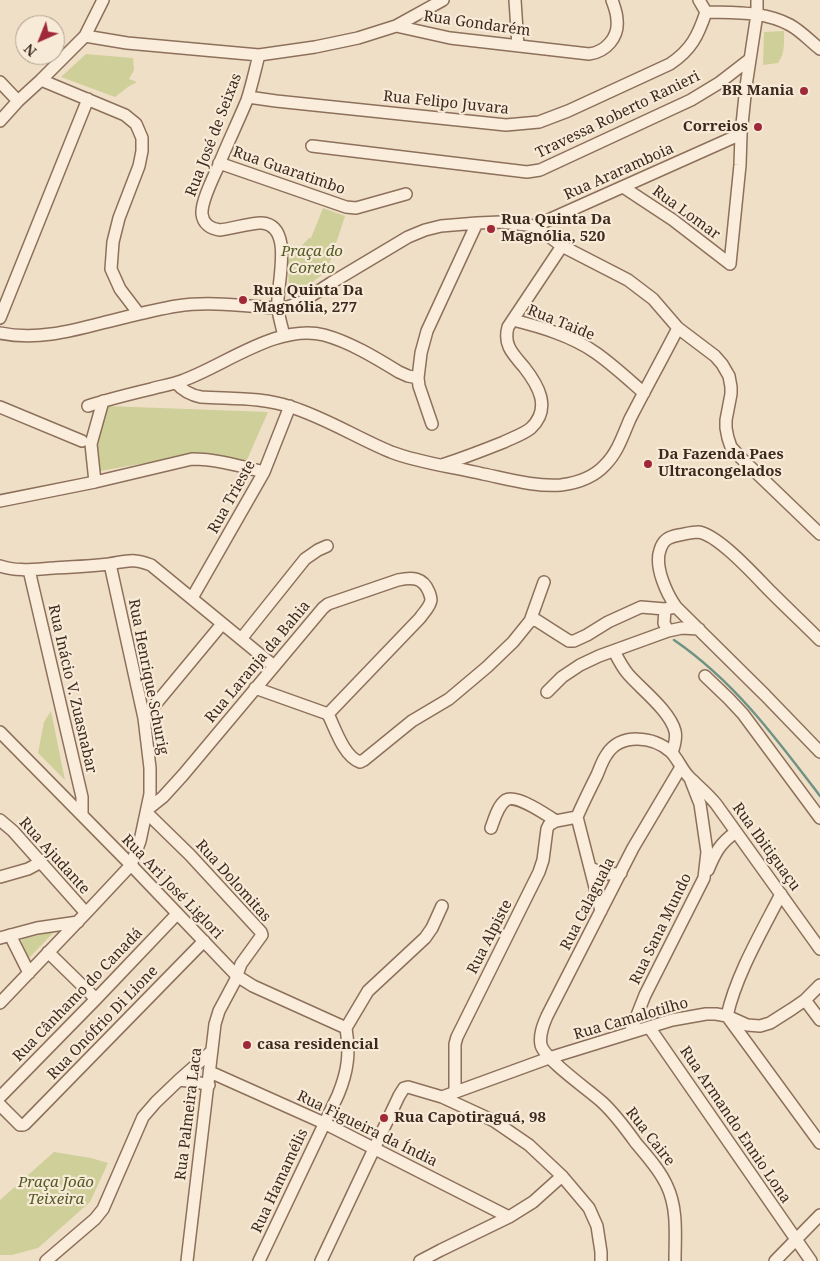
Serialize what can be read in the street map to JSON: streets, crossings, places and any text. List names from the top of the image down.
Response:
{
  "streets": {
    "street": [
      "Rua Gondarém",
      "Rua Felipo Juvara",
      "Travessa Roberto Ranieri",
      "Rua José de Seixas",
      "Rua Guaratimbo",
      "Rua Araramboia",
      "Rua Lomar",
      "Rua Taide",
      "Rua Trieste",
      "Rua Laranja da Bahia",
      "Rua Henrique Schurig",
      "Rua Inácio V. Zuasnabar",
      "Rua Ibitiguaçu",
      "Rua Ajudante",
      "Rua Dolomitas",
      "Rua Ari José Liglori",
      "Rua Calaguala",
      "Rua Sana Mundo",
      "Rua Alpiste",
      "Rua Cânhamo do Canadá",
      "Rua Camalotilho",
      "Rua Onófrio Di Lione",
      "Rua Palmeira Laca",
      "Rua Armando Ennio Lona",
      "Rua Figueira da Índia",
      "Rua Caire",
      "Rua Hamamélis"
    ]
  },
  "crossings": [
    ["Rua Felipo Juvara", "Rua José de Seixas"],
    ["Rua José de Seixas", "Rua Guaratimbo"],
    ["Rua Araramboia", "Rua Lomar"],
    ["Rua Laranja da Bahia", "Rua Henrique Schurig"],
    ["Rua Laranja da Bahia", "Rua Dolomitas"],
    ["Rua Henrique Schurig", "Rua Ajudante"],
    ["Rua Henrique Schurig", "Rua Dolomitas"],
    ["Rua Henrique Schurig", "Rua Ari José Liglori"],
    ["Rua Inácio V. Zuasnabar", "Rua Ari José Liglori"],
    ["Rua Ibitiguaçu", "Rua Calaguala"],
    ["Rua Ibitiguaçu", "Rua Sana Mundo"],
    ["Rua Dolomitas", "Rua Ari José Liglori"],
    ["Rua Dolomitas", "Rua Palmeira Laca"],
    ["Rua Ari José Liglori", "Rua Cânhamo do Canadá"],
    ["Rua Ari José Liglori", "Rua Onófrio Di Lione"],
    ["Rua Ari José Liglori", "Rua Palmeira Laca"],
    ["Rua Ari José Liglori", "Rua Hamamélis"],
    ["Rua Calaguala", "Rua Camalotilho"],
    ["Rua Calaguala", "Rua Caire"],
    ["Rua Sana Mundo", "Rua Camalotilho"],
    ["Rua Alpiste", "Rua Camalotilho"],
    ["Rua Camalotilho", "Rua Armando Ennio Lona"],
    ["Rua Camalotilho", "Rua Caire"],
    ["Rua Palmeira Laca", "Rua Figueira da Índia"],
    ["Rua Figueira da Índia", "Rua Hamamélis"]
  ],
  "parks": ["Praça do Coreto", "Praça João Teixeira"],
  "places": [
    "BR Mania",
    "Correios",
    "Rua Quinta Da Magnólia, 520",
    "Rua Quinta Da Magnólia, 277",
    "Da Fazenda Paes Ultracongelados",
    "casa residencial",
    "Rua Capotiraguá, 98"
  ],
  "north": "bottom left"
}
